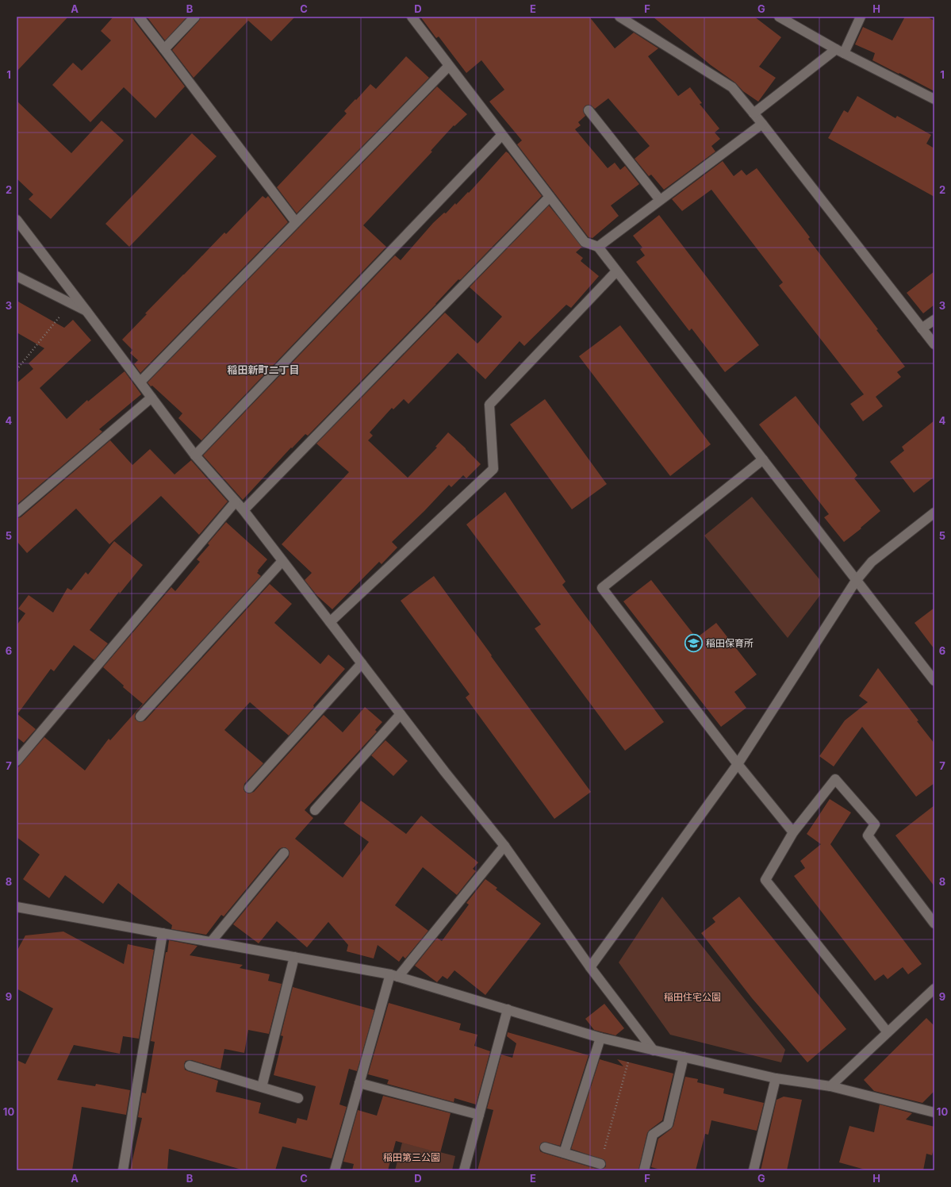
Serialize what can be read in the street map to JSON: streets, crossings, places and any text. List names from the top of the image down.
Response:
{
  "districts": ["稲田新町二丁目"],
  "parks": ["稲田住宅公園", "稲田第三公園"],
  "places": {
    "school or university": ["稲田保育所"]
  },
  "grid": {
    "columns": [
      "A",
      "B",
      "C",
      "D",
      "E",
      "F",
      "G",
      "H"
    ],
    "rows": [
      "1",
      "2",
      "3",
      "4",
      "5",
      "6",
      "7",
      "8",
      "9",
      "10"
    ]
  }
}
